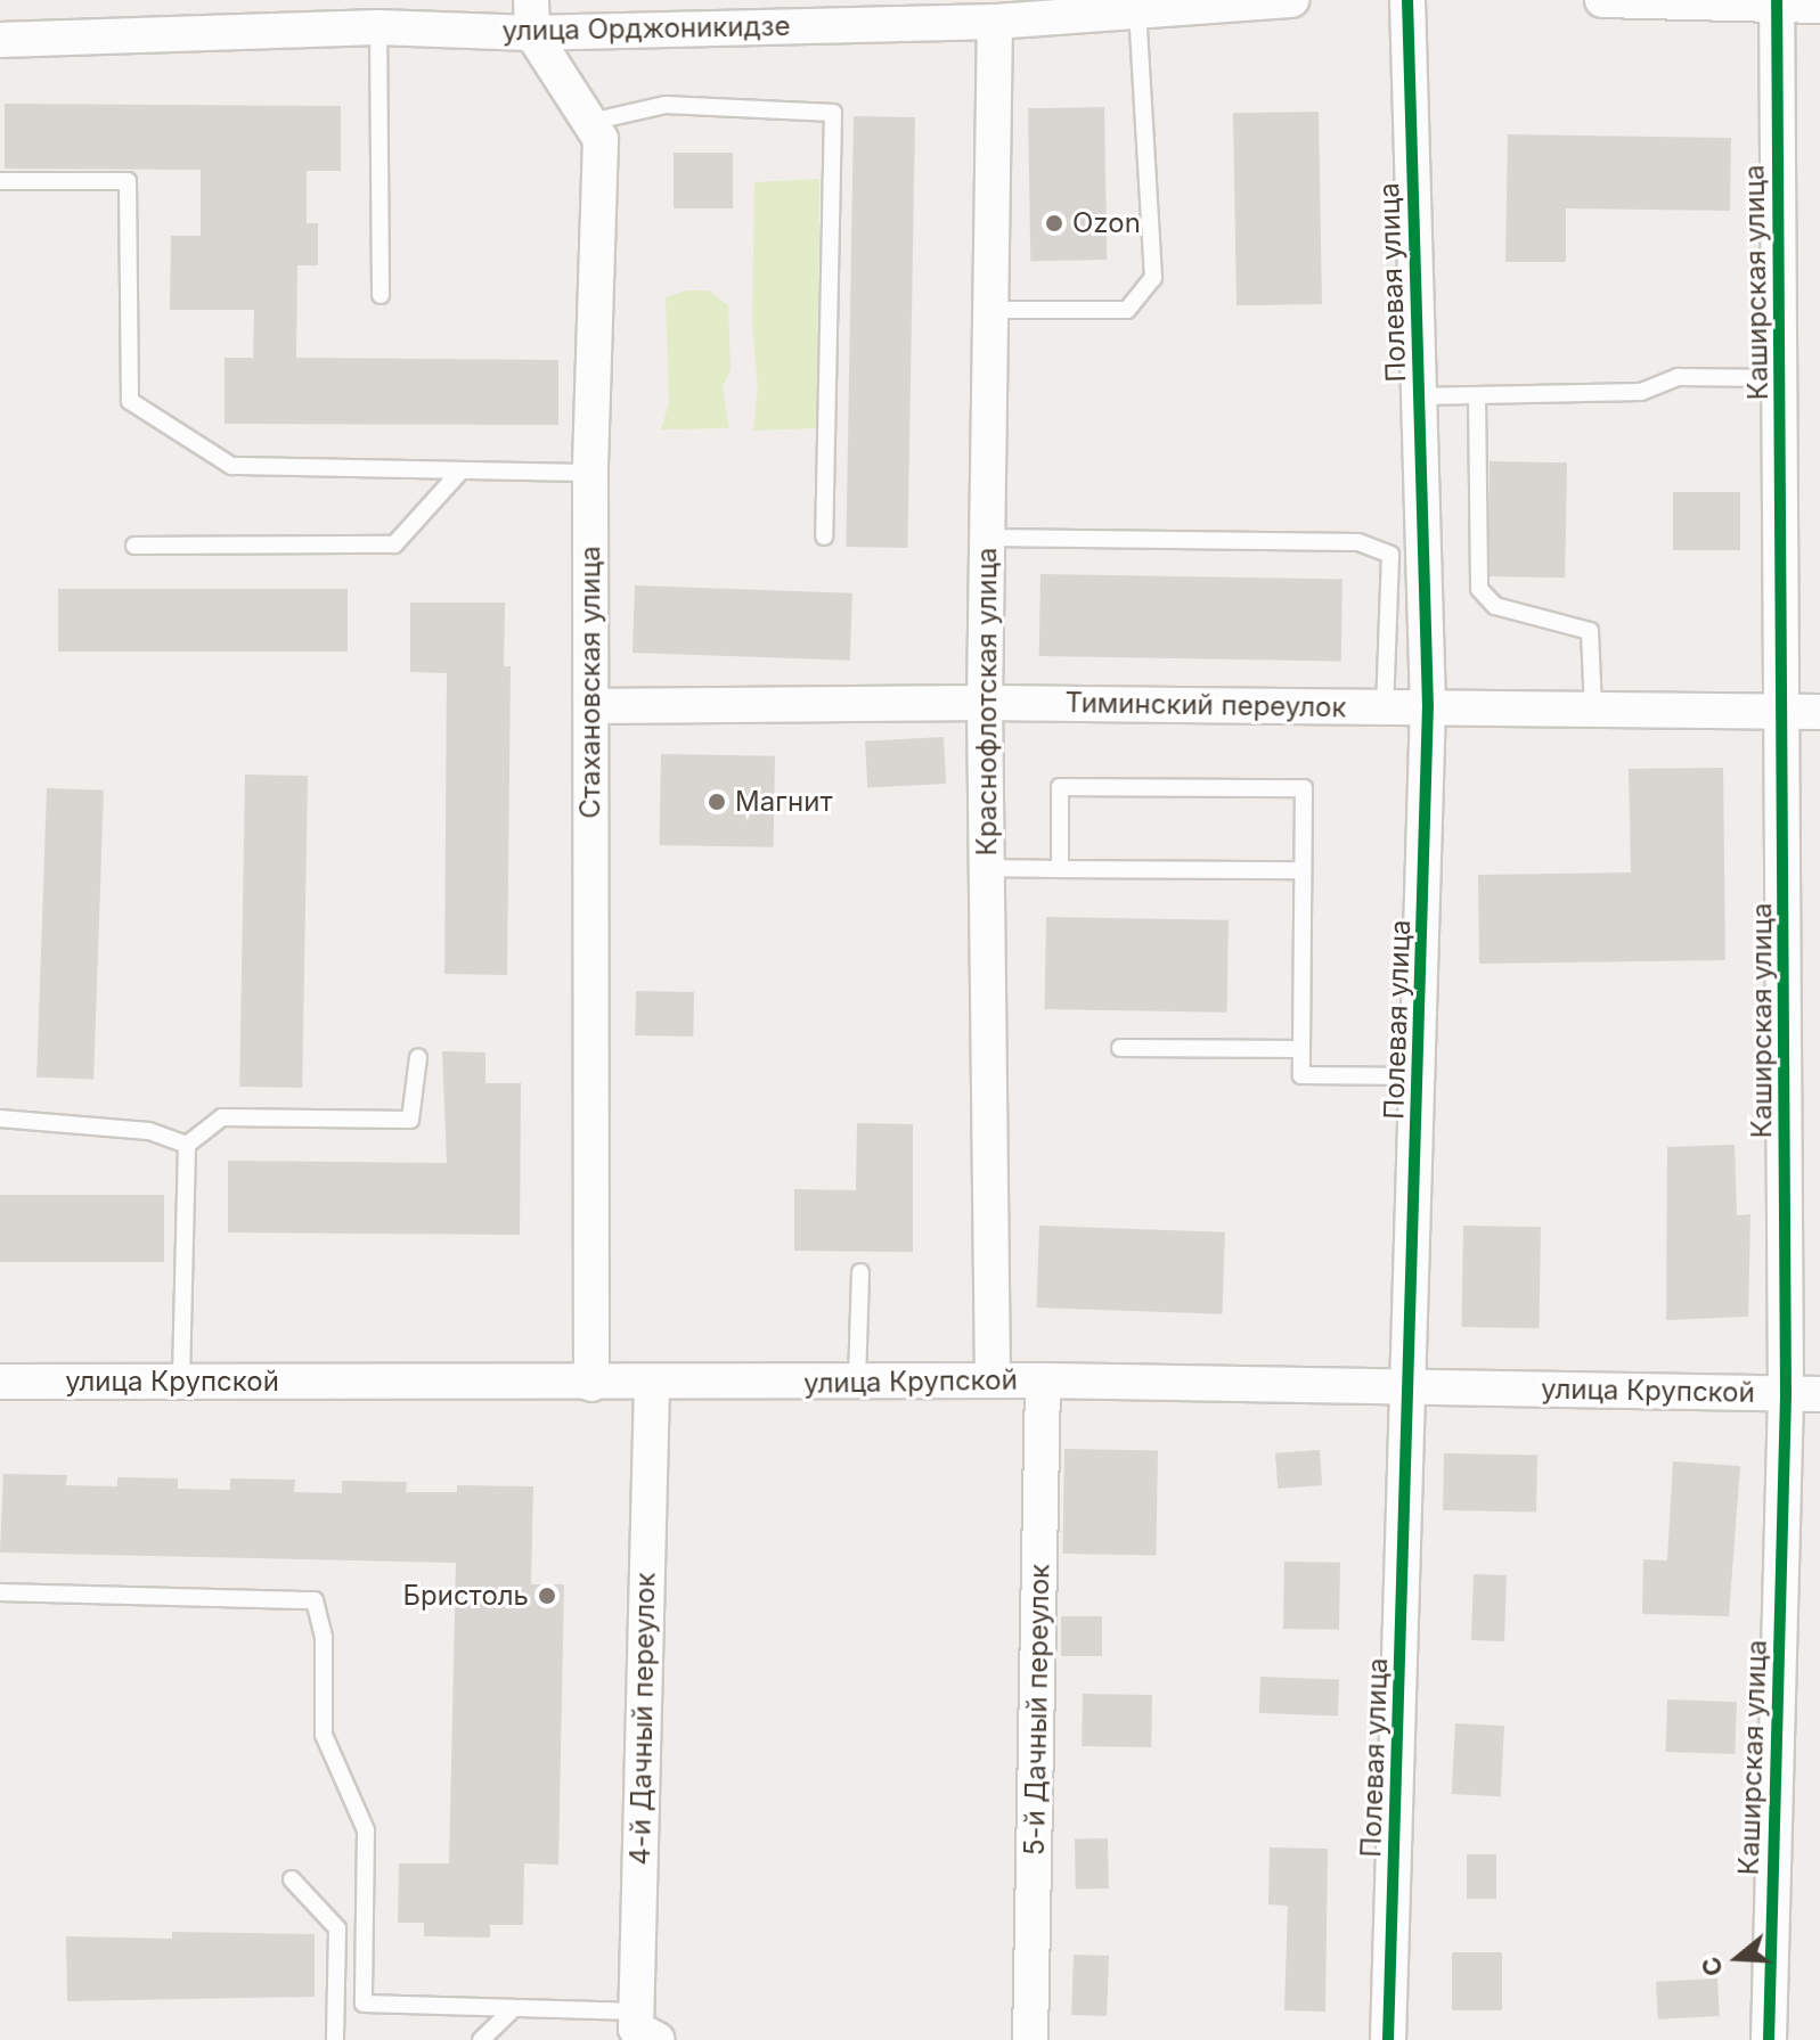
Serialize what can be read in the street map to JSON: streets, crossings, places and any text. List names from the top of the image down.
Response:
{
  "streets": {
    "street": [
      "улица Орджоникидзе",
      "Полевая улица",
      "Каширская улица",
      "Стахановская улица",
      "Краснофлотская улица",
      "Тиминский переулок",
      "улица Крупской",
      "5-й Дачный переулок",
      "4-й Дачный переулок"
    ]
  },
  "crossings": [
    ["улица Орджоникидзе", "Стахановская улица"],
    ["улица Орджоникидзе", "Краснофлотская улица"],
    ["Полевая улица", "Тиминский переулок"],
    ["Полевая улица", "улица Крупской"],
    ["Каширская улица", "Тиминский переулок"],
    ["Каширская улица", "улица Крупской"],
    ["Стахановская улица", "Тиминский переулок"],
    ["Стахановская улица", "улица Крупской"],
    ["Краснофлотская улица", "Тиминский переулок"],
    ["Краснофлотская улица", "улица Крупской"],
    ["улица Крупской", "5-й Дачный переулок"],
    ["улица Крупской", "4-й Дачный переулок"]
  ],
  "places": ["Ozon", "Магнит", "Бристоль"],
  "north": "left"
}
